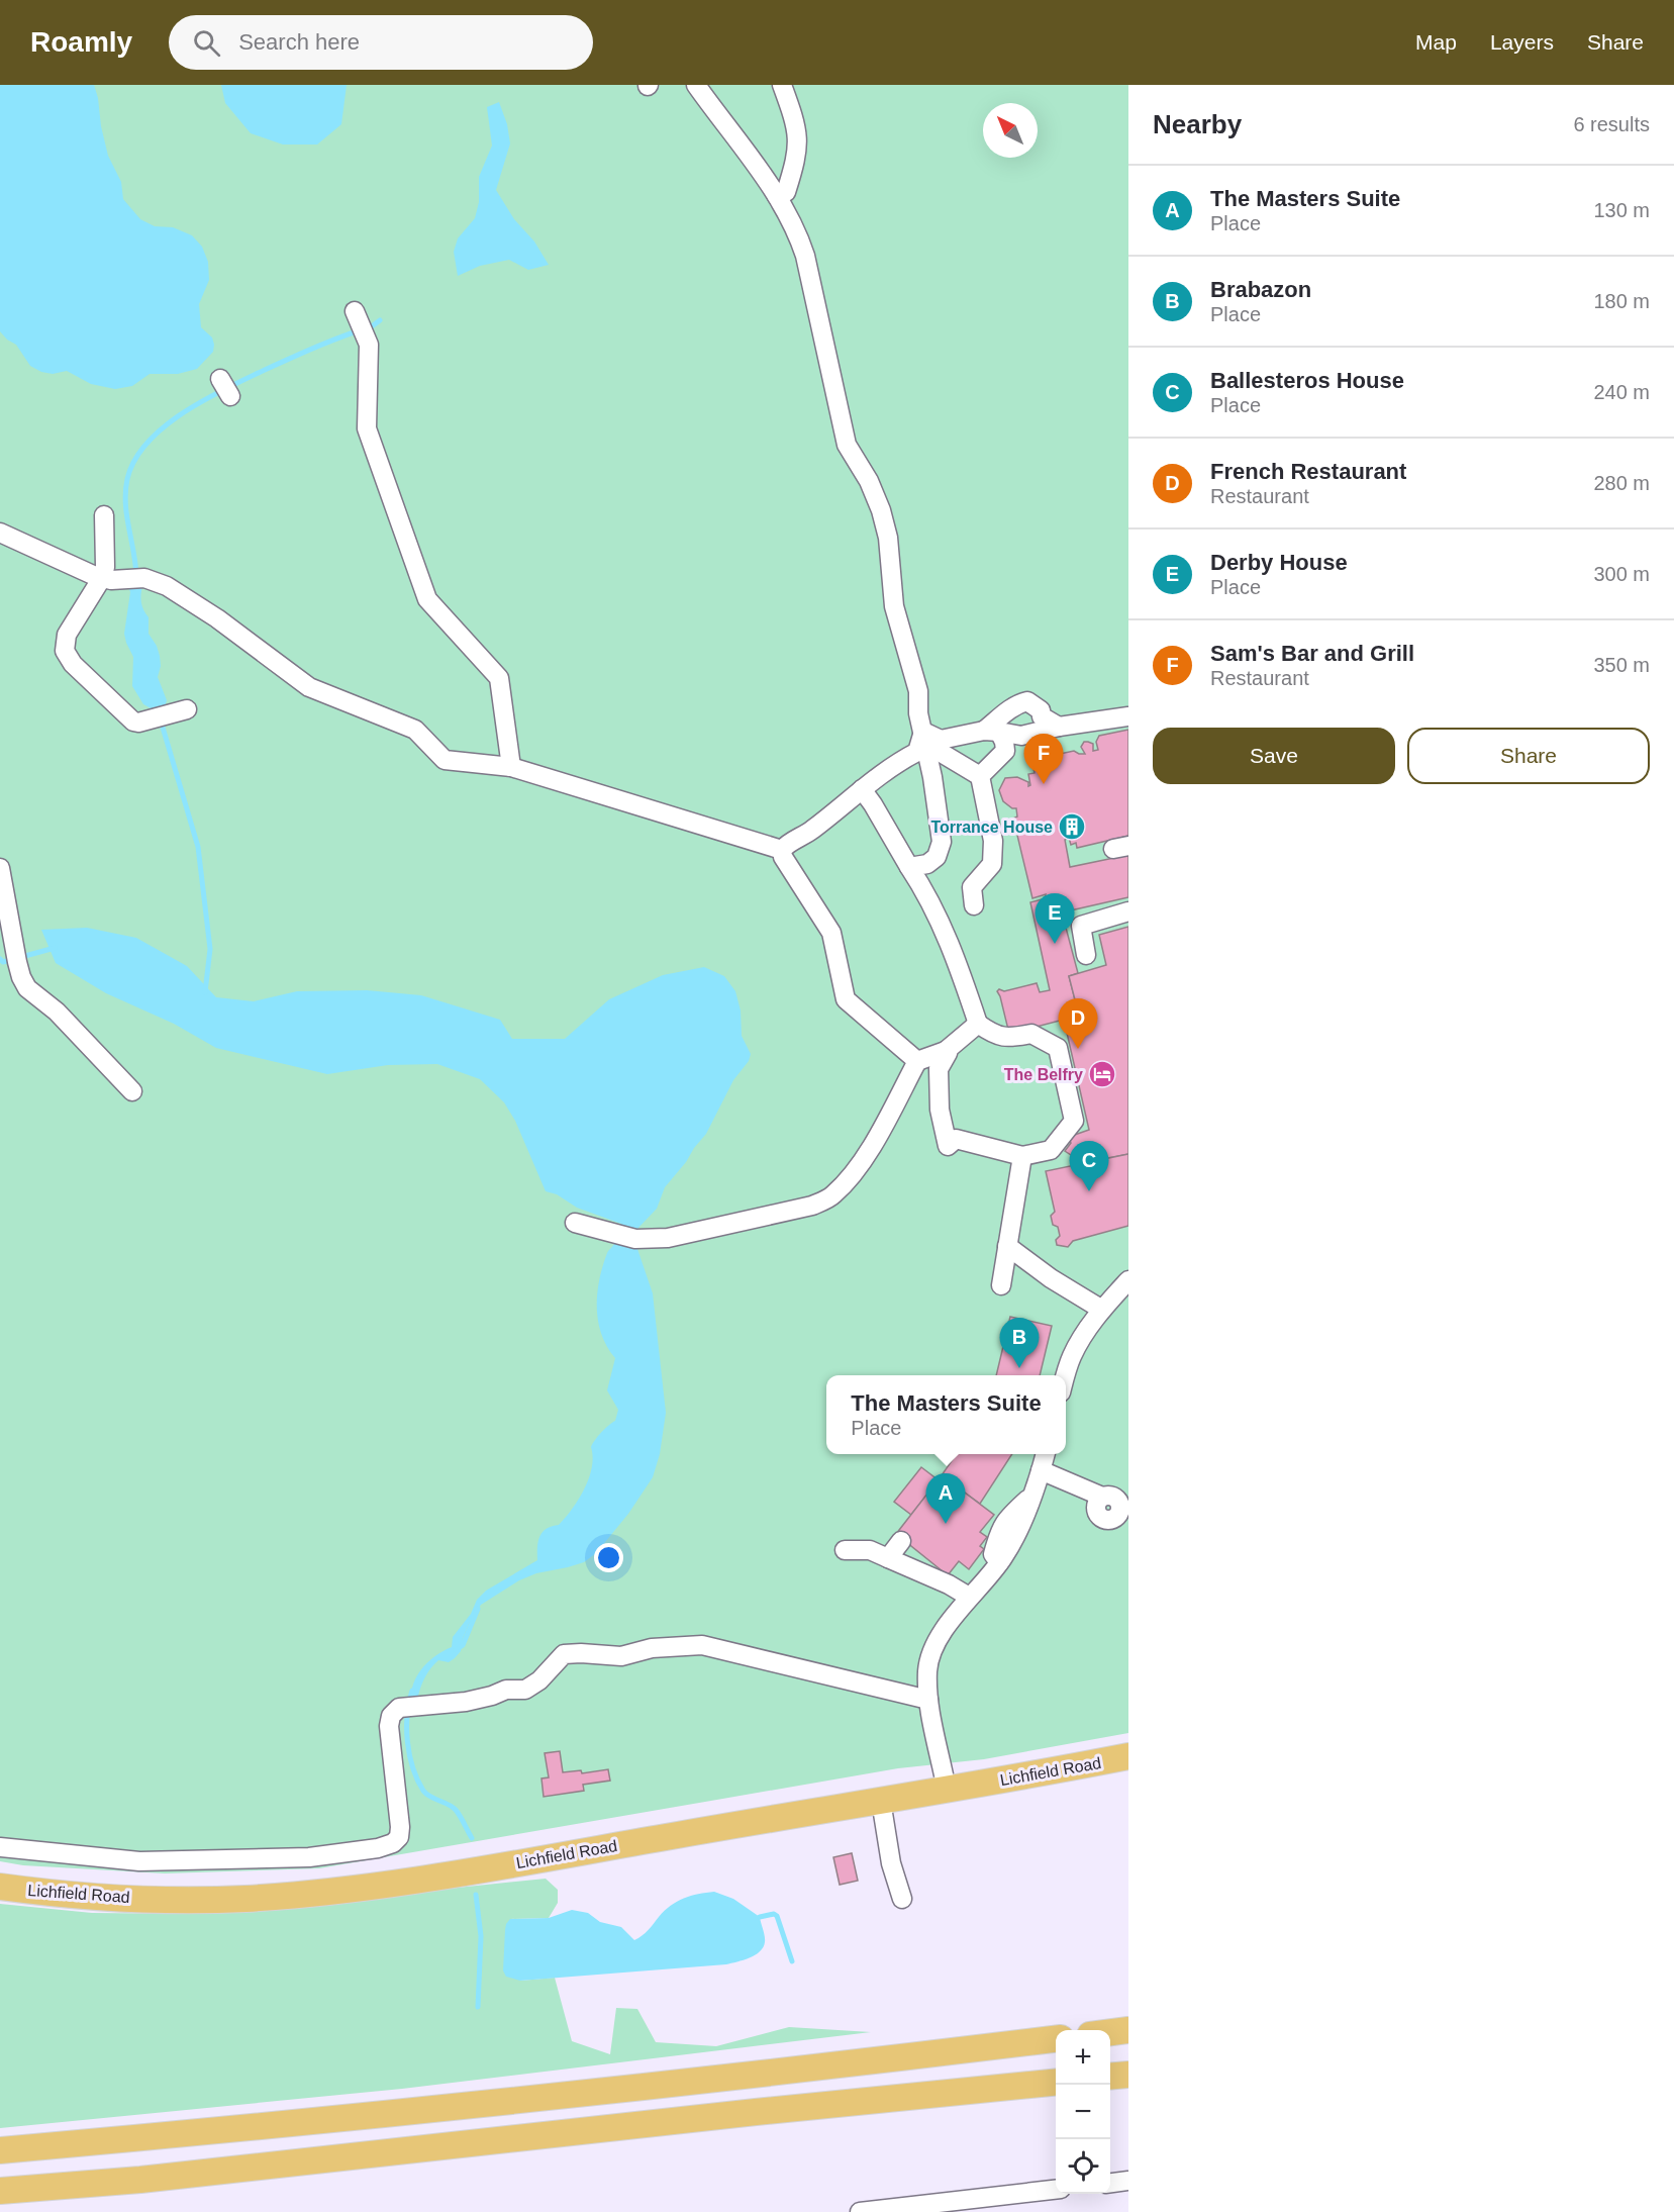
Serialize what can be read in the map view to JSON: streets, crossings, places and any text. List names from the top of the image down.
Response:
{
  "streets": {
    "highway": ["Lichfield Road"]
  },
  "places": {
    "building": ["Torrance House"],
    "hotel": ["The Belfry"]
  },
  "north": "top left",
  "page": {
    "header": "Roamly",
    "search": "Search here",
    "nav": ["Map", "Layers", "Share"],
    "heading": ["Nearby", "6 results"],
    "list": [
      {
        "mark": "A",
        "name": "The Masters Suite",
        "note": "Place",
        "value": "130 m"
      },
      {
        "mark": "B",
        "name": "Brabazon",
        "note": "Place",
        "value": "180 m"
      },
      {
        "mark": "C",
        "name": "Ballesteros House",
        "note": "Place",
        "value": "240 m"
      },
      {
        "mark": "D",
        "name": "French Restaurant",
        "note": "Restaurant",
        "value": "280 m"
      },
      {
        "mark": "E",
        "name": "Derby House",
        "note": "Place",
        "value": "300 m"
      },
      {
        "mark": "F",
        "name": "Sam's Bar and Grill",
        "note": "Restaurant",
        "value": "350 m"
      }
    ],
    "buttons": ["Save", "Share"],
    "pins": [
      "F",
      "E",
      "D",
      "C",
      "B",
      "A"
    ],
    "popup": ["The Masters Suite", "Place"],
    "map_buttons": ["+", "−"]
  }
}
